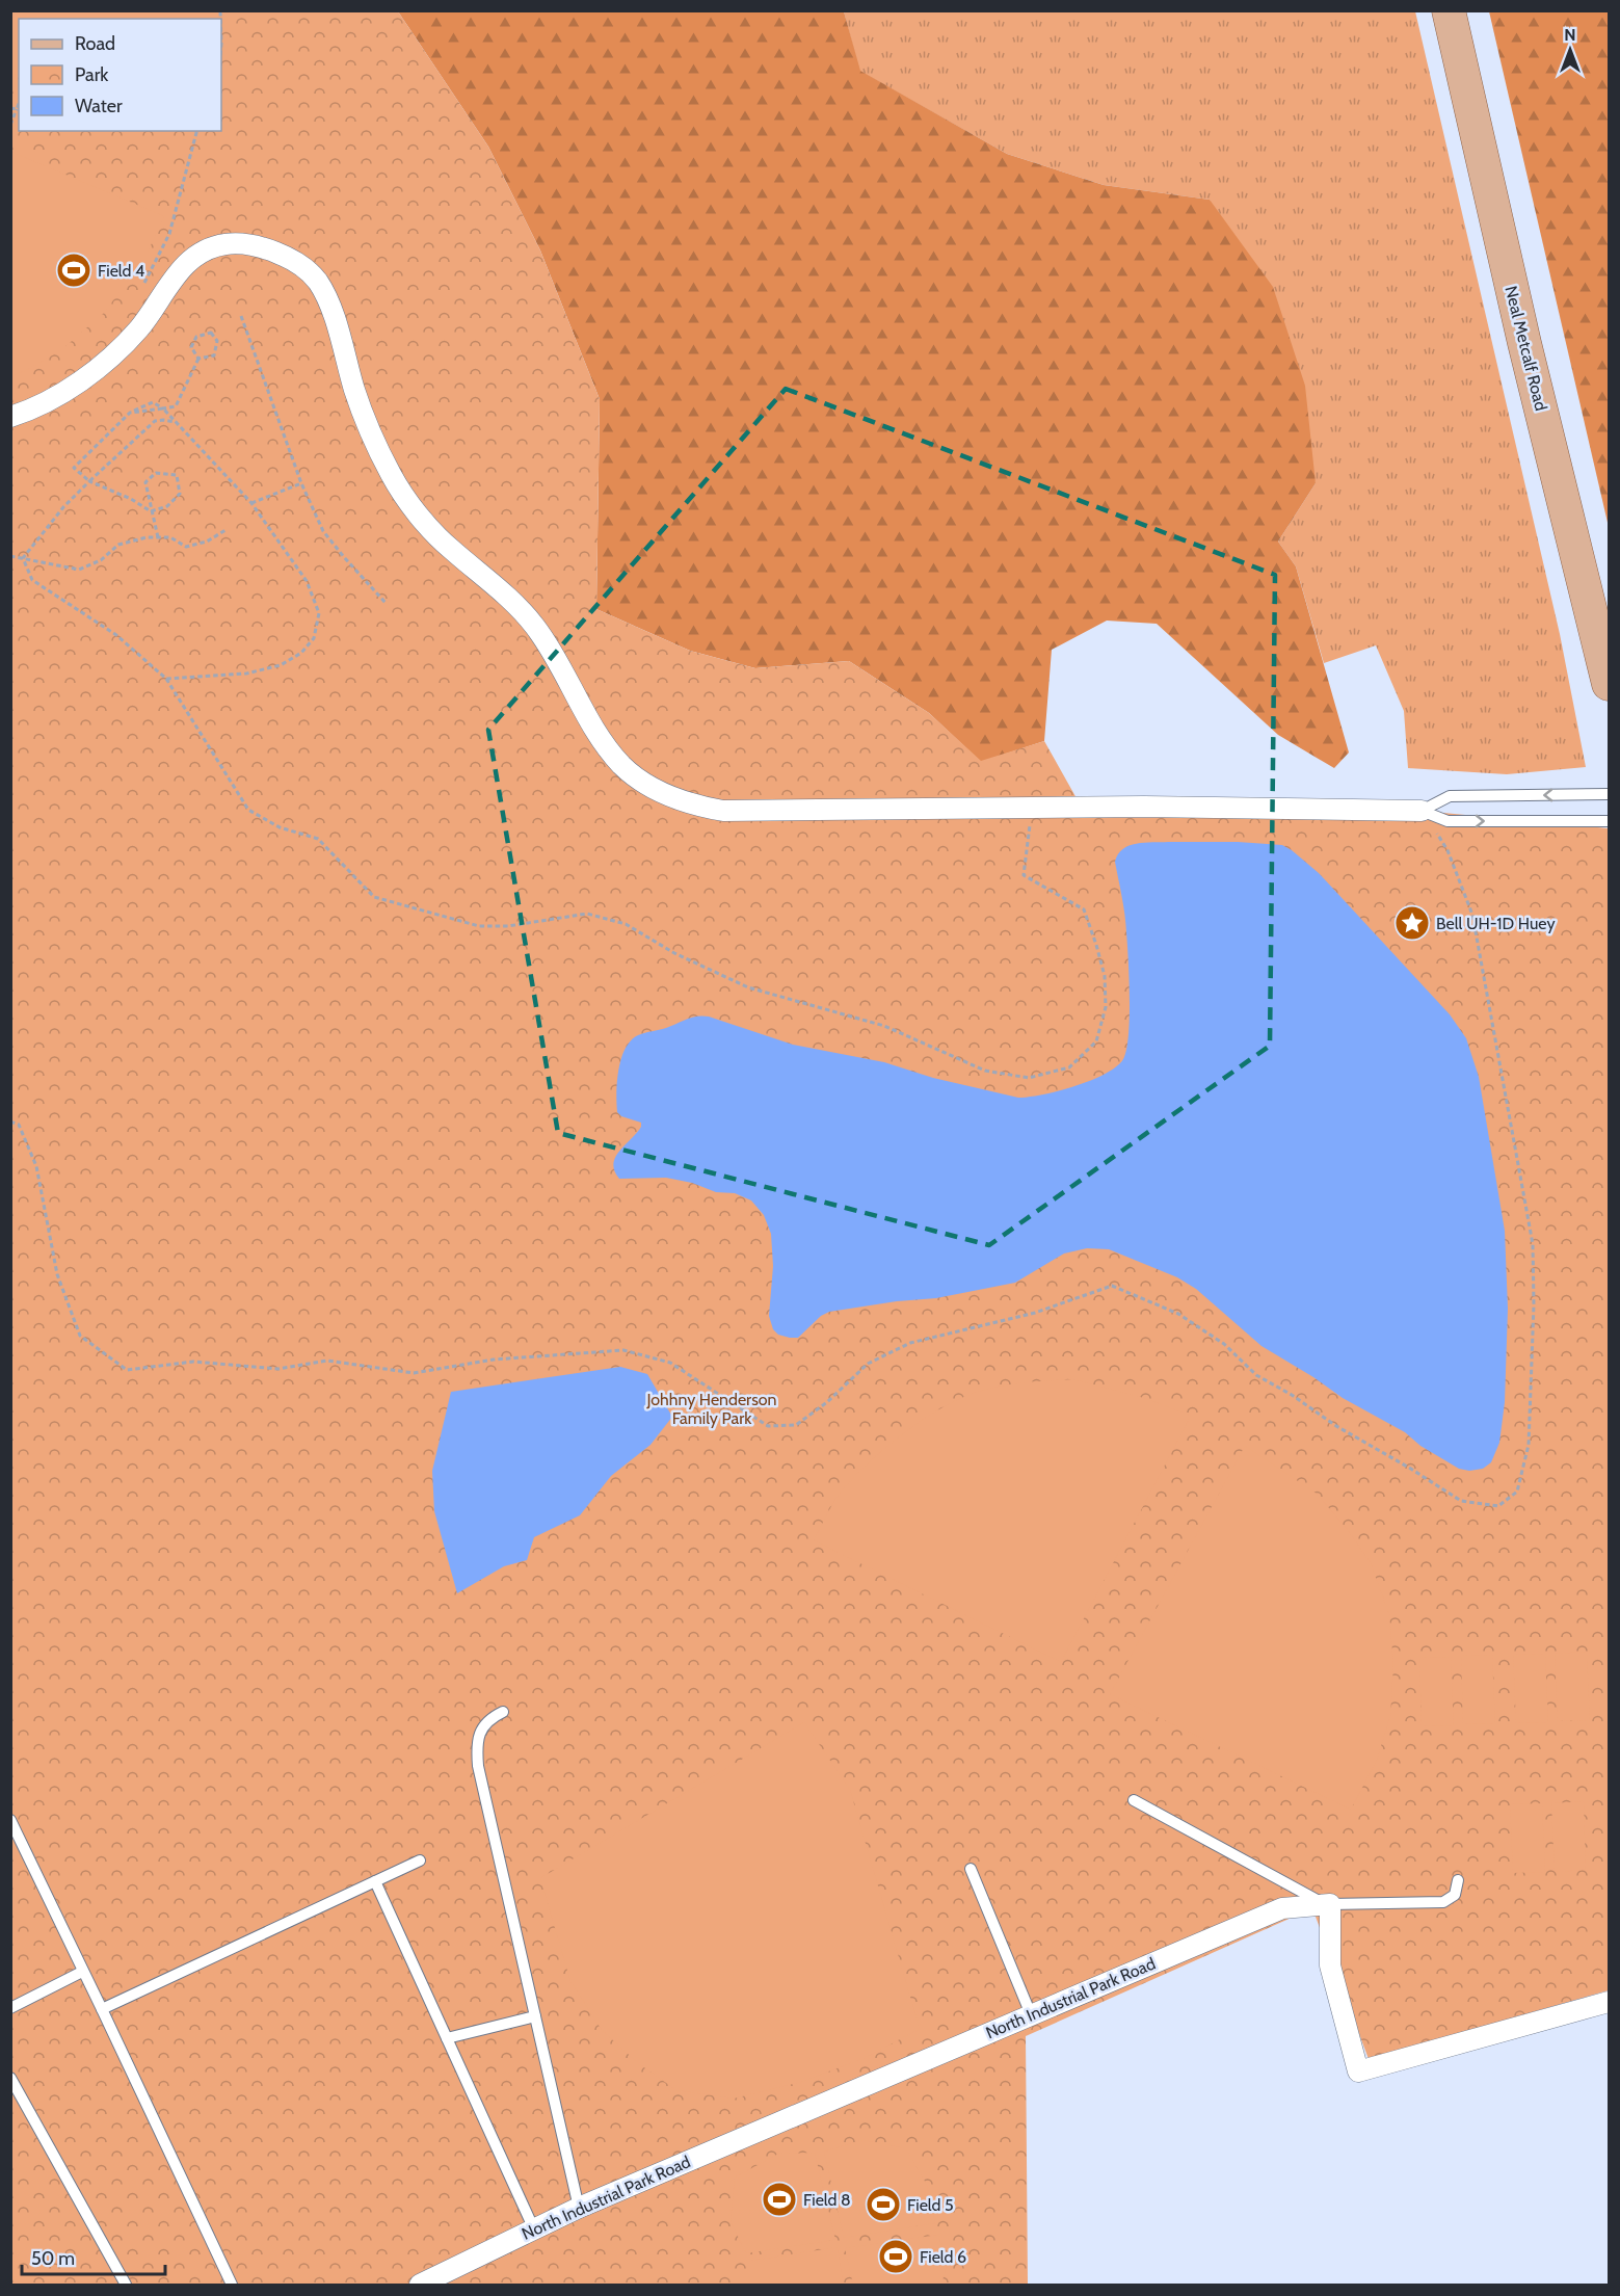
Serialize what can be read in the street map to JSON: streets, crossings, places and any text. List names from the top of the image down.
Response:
{
  "streets": {
    "main road": ["Neal Metcalf Road"],
    "street": ["North Industrial Park Road"]
  },
  "parks": ["Johhny Henderson Family Park"],
  "places": {
    "sports": [
      "Field 4",
      "Field 8",
      "Field 5",
      "Field 6"
    ],
    "place": ["Bell UH-1D Huey"]
  },
  "legend": ["Road", "Park", "Water"],
  "scale_bar": "50 m",
  "north": "top"
}
